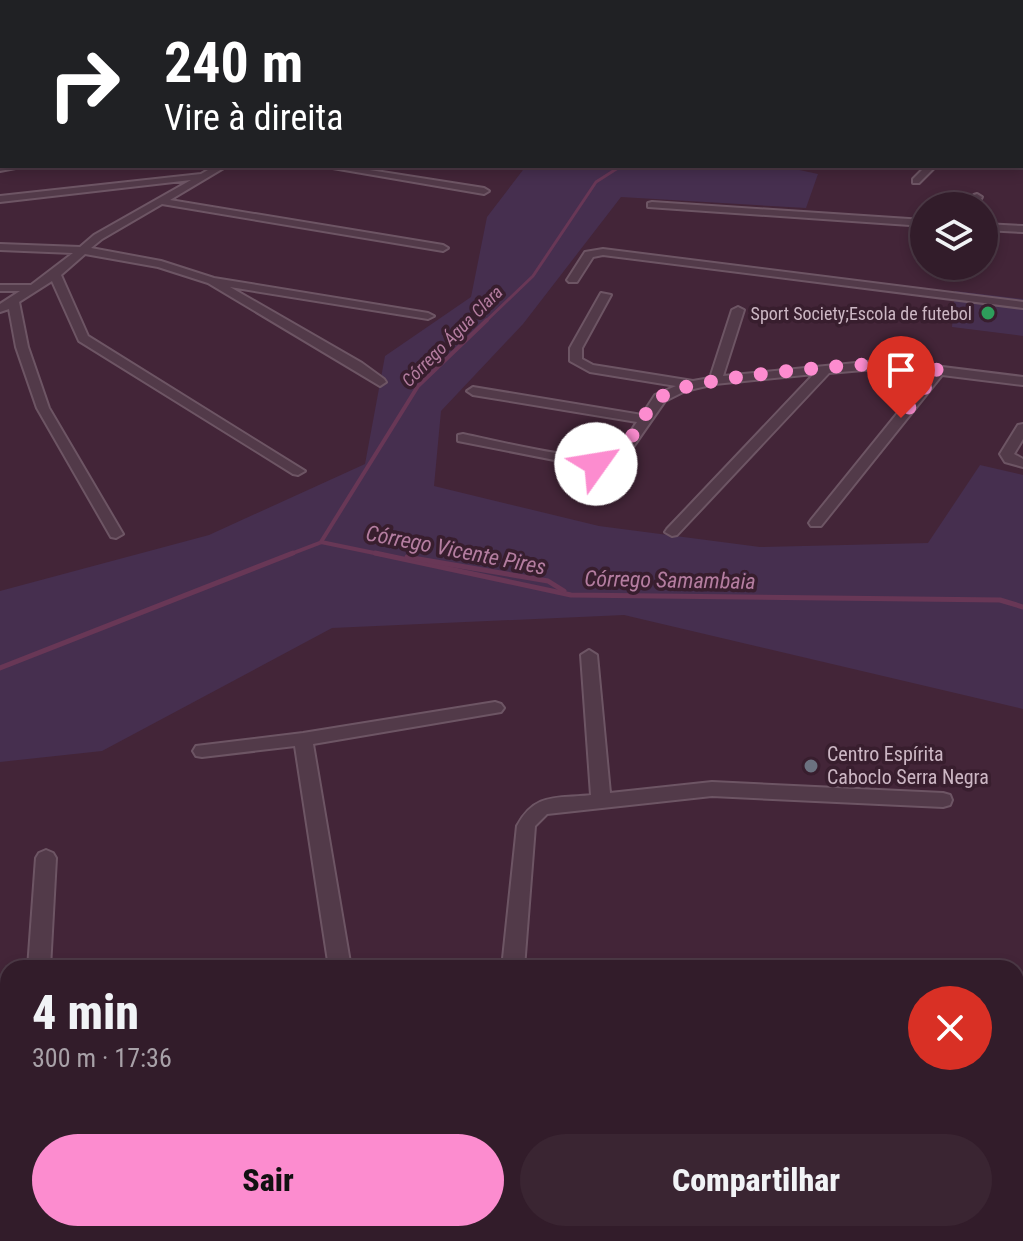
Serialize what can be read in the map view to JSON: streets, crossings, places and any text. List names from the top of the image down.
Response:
{
  "water": ["Córrego Água Clara", "Córrego Vicente Pires", "Córrego Samambaia"],
  "places": ["Sport Society;Escola de futebol", "Centro Espírita Caboclo Serra Negra"],
  "page": {
    "turn": ["240 m", "Vire à direita"],
    "heading": ["4 min", "300 m · 17:36"],
    "buttons": ["Sair", "Compartilhar"]
  }
}
